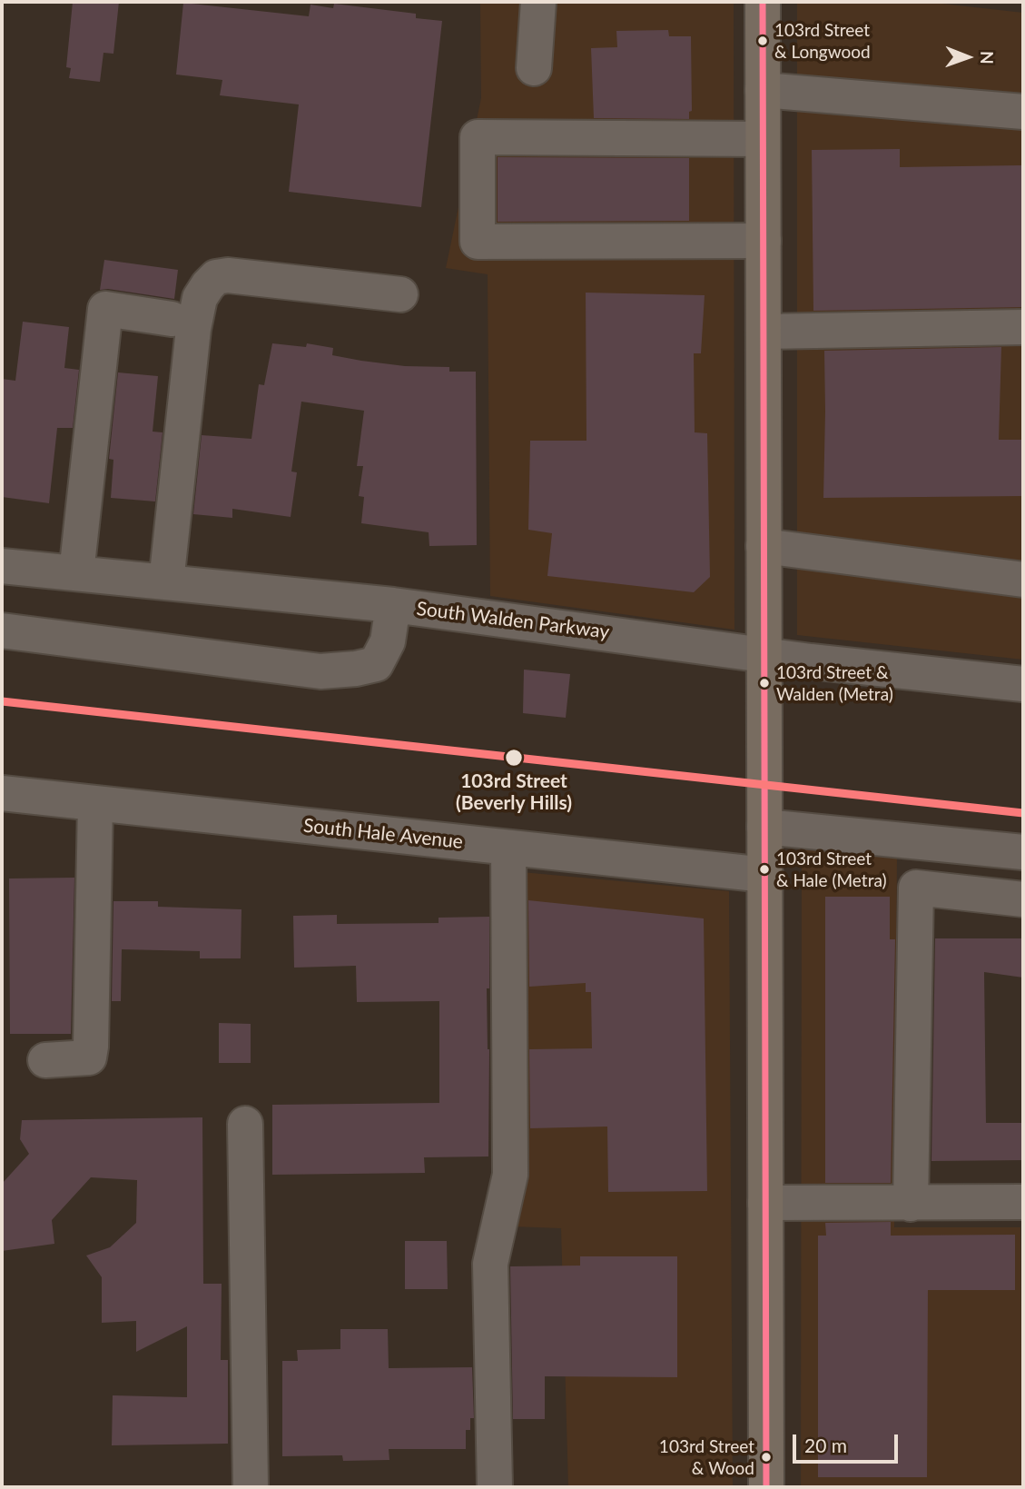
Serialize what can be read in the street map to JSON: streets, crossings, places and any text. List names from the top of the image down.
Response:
{
  "streets": {
    "street": ["South Walden Parkway", "South Hale Avenue"]
  },
  "places": [
    "103rd Street & Longwood",
    "103rd Street & Walden (Metra)",
    "103rd Street (Beverly Hills)",
    "103rd Street & Hale (Metra)",
    "103rd Street & Wood"
  ],
  "scale_bar": "20 m",
  "north": "right"
}
